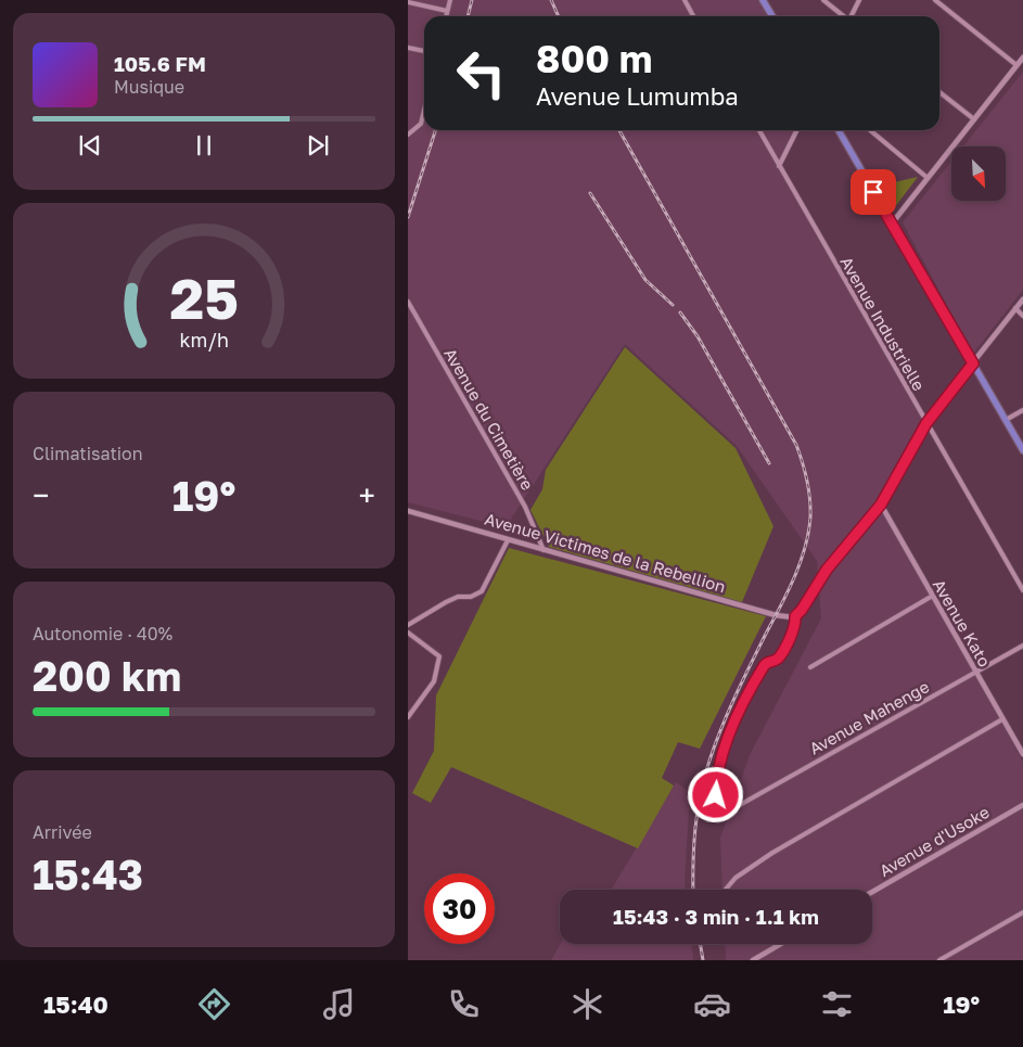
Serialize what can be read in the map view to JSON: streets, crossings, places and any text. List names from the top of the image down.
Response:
{
  "streets": {
    "street": [
      "Avenue Industrielle",
      "Avenue du Cimetière",
      "Avenue Victimes de la Rebellion",
      "Avenue Kato",
      "Avenue Mahenge",
      "Avenue d'Usoke"
    ]
  },
  "crossings": [
    ["Avenue du Cimetière", "Avenue Victimes de la Rebellion"],
    ["Avenue Victimes de la Rebellion", "Avenue Mahenge"],
    ["Avenue Kato", "Avenue Mahenge"]
  ],
  "north": "bottom right",
  "page": {
    "turn": ["800 m", "Avenue Lumumba"],
    "song": ["105.6 FM", "Musique"],
    "tile": [
      "Climatisation",
      ["Autonomie · 40%", "200 km"],
      ["Arrivée", "15:43"]
    ],
    "heat": ["−", "19°", "+"],
    "limit": "30",
    "trip": "15:43 · 3 min · 1.1 km",
    "tabs": ["15:40", "19°"],
    "gauge": ["25", "km/h"]
  }
}
